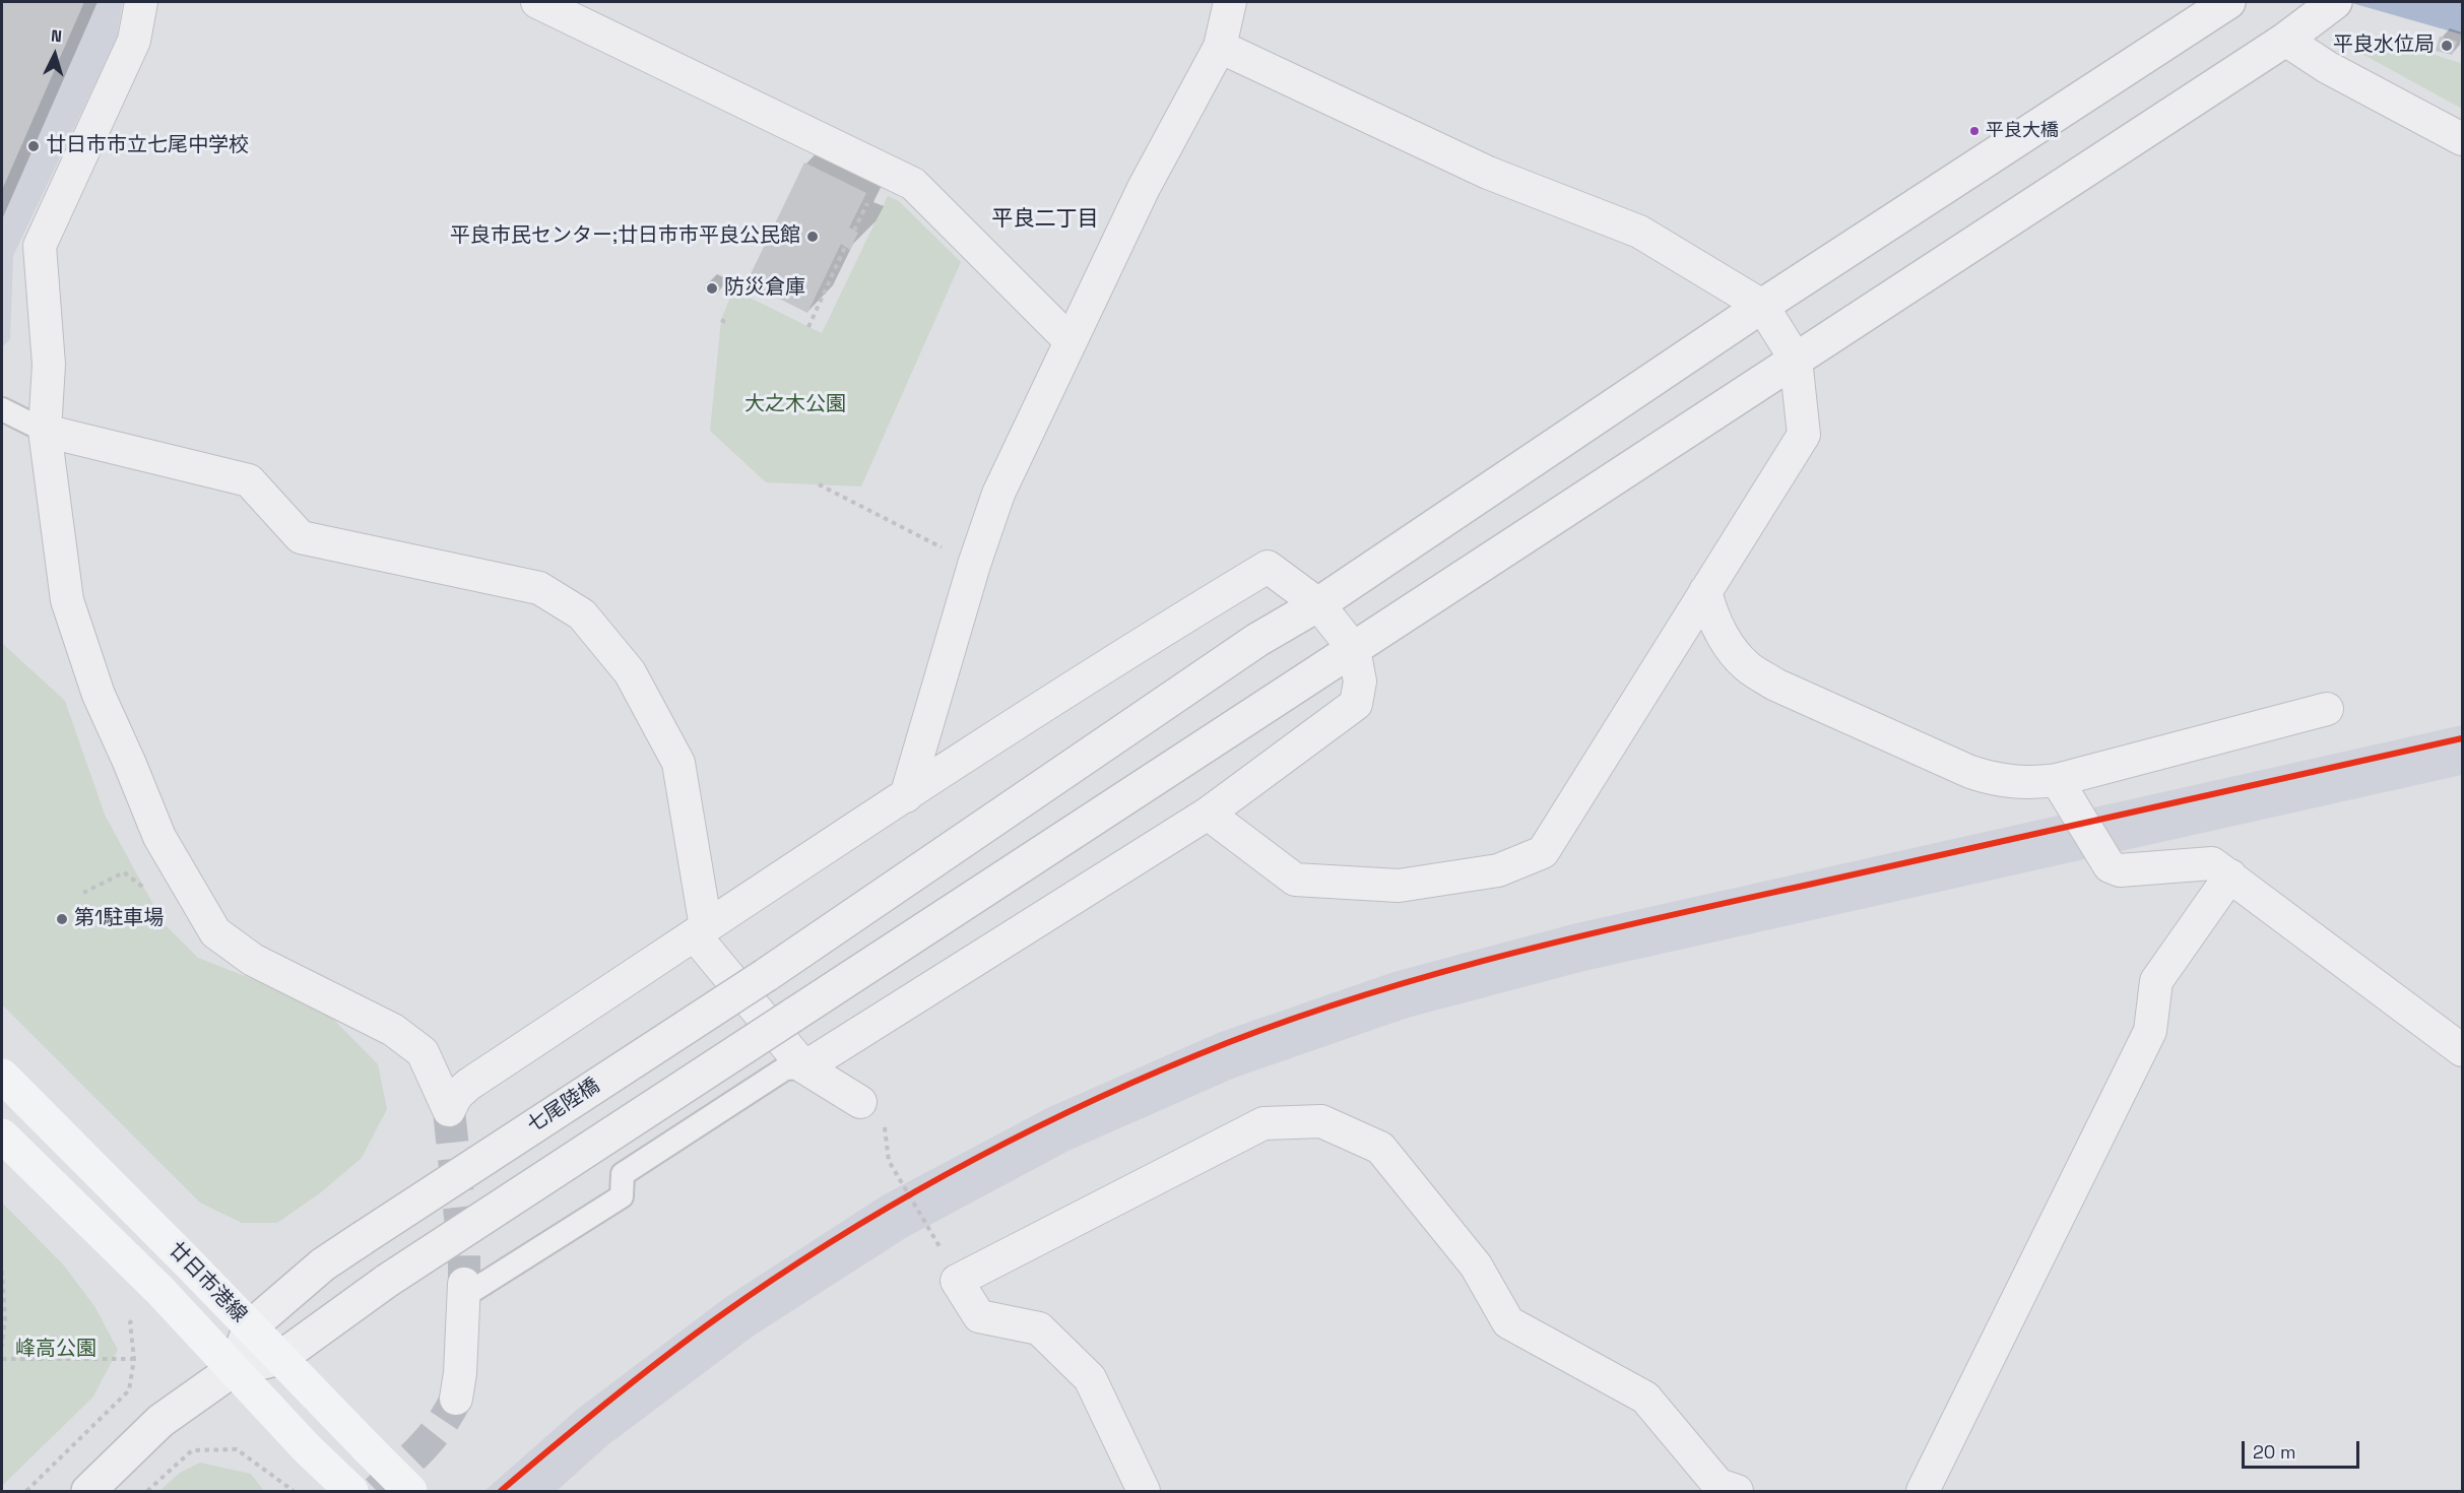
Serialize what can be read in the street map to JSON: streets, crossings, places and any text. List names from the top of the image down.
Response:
{
  "streets": {
    "main road": ["廿日市港線"],
    "street": ["七尾陸橋"]
  },
  "crossings": [
    ["七尾陸橋", "廿日市港線"]
  ],
  "districts": ["平良二丁目"],
  "parks": ["大之木公園", "峰高公園"],
  "places": [
    "平良水位局",
    "平良大橋",
    "廿日市市立七尾中学校",
    "平良市民センター;廿日市市平良公民館",
    "防災倉庫",
    "第1駐車場"
  ],
  "scale_bar": "20 m",
  "north": "top"
}
